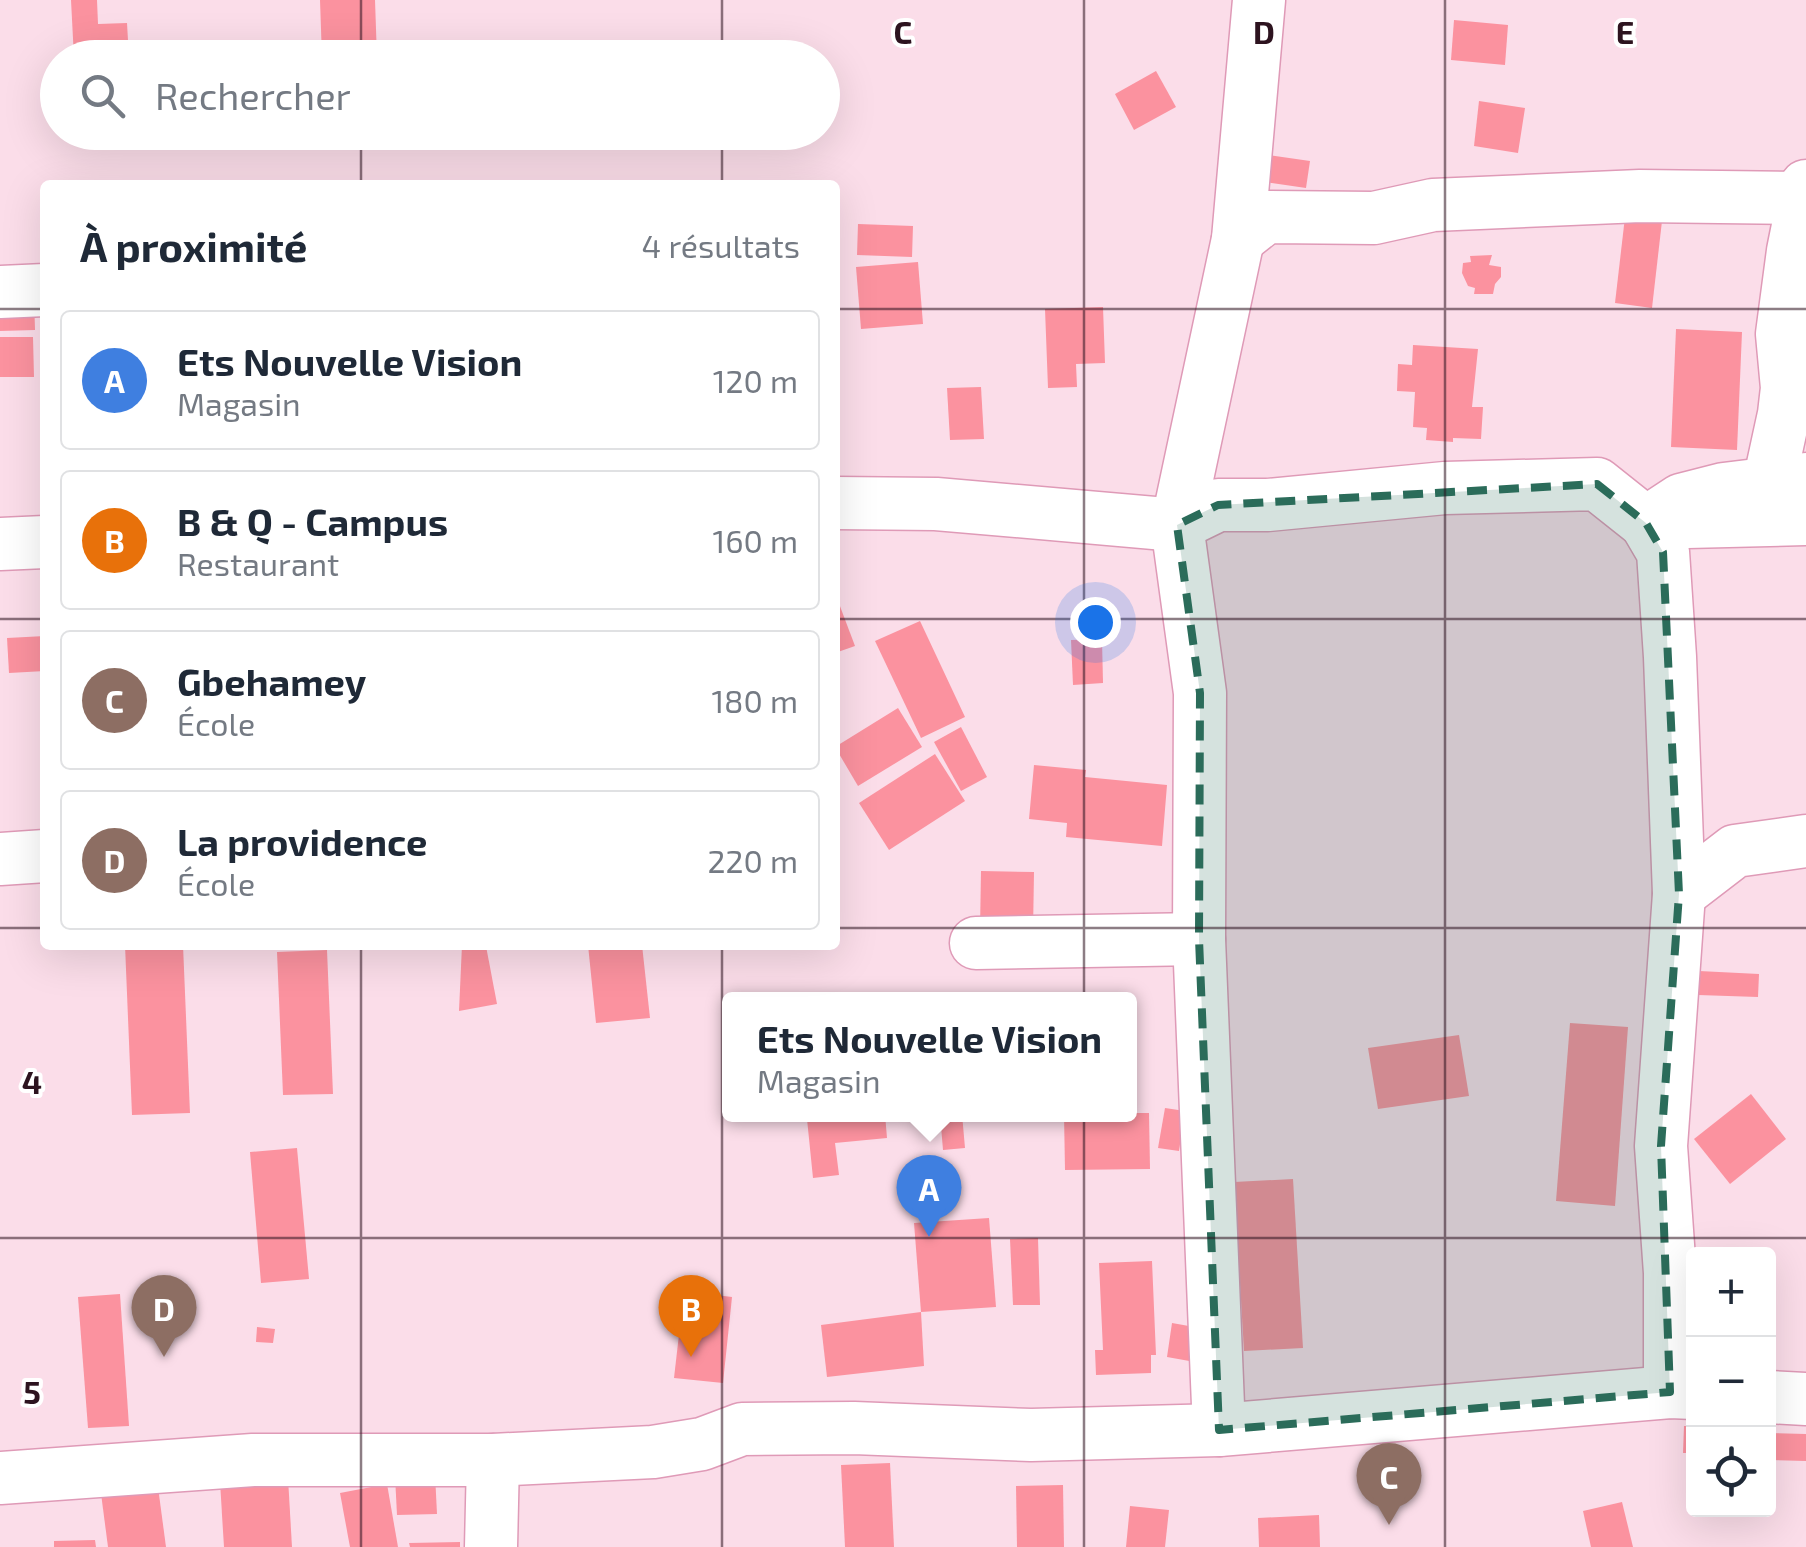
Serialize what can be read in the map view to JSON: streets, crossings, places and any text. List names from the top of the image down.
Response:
{
  "page": {
    "search": "Rechercher",
    "heading": ["À proximité", "4 résultats"],
    "list": [
      {
        "mark": "A",
        "name": "Ets Nouvelle Vision",
        "note": "Magasin",
        "value": "120 m"
      },
      {
        "mark": "B",
        "name": "B & Q - Campus",
        "note": "Restaurant",
        "value": "160 m"
      },
      {
        "mark": "C",
        "name": "Gbehamey",
        "note": "École",
        "value": "180 m"
      },
      {
        "mark": "D",
        "name": "La providence",
        "note": "École",
        "value": "220 m"
      }
    ],
    "popup": ["Ets Nouvelle Vision", "Magasin"],
    "pins": [
      "A",
      "B",
      "D",
      "C"
    ],
    "map_buttons": ["+", "−"]
  },
  "grid": {
    "columns": ["C", "D", "E"],
    "rows": ["4", "5"]
  }
}
